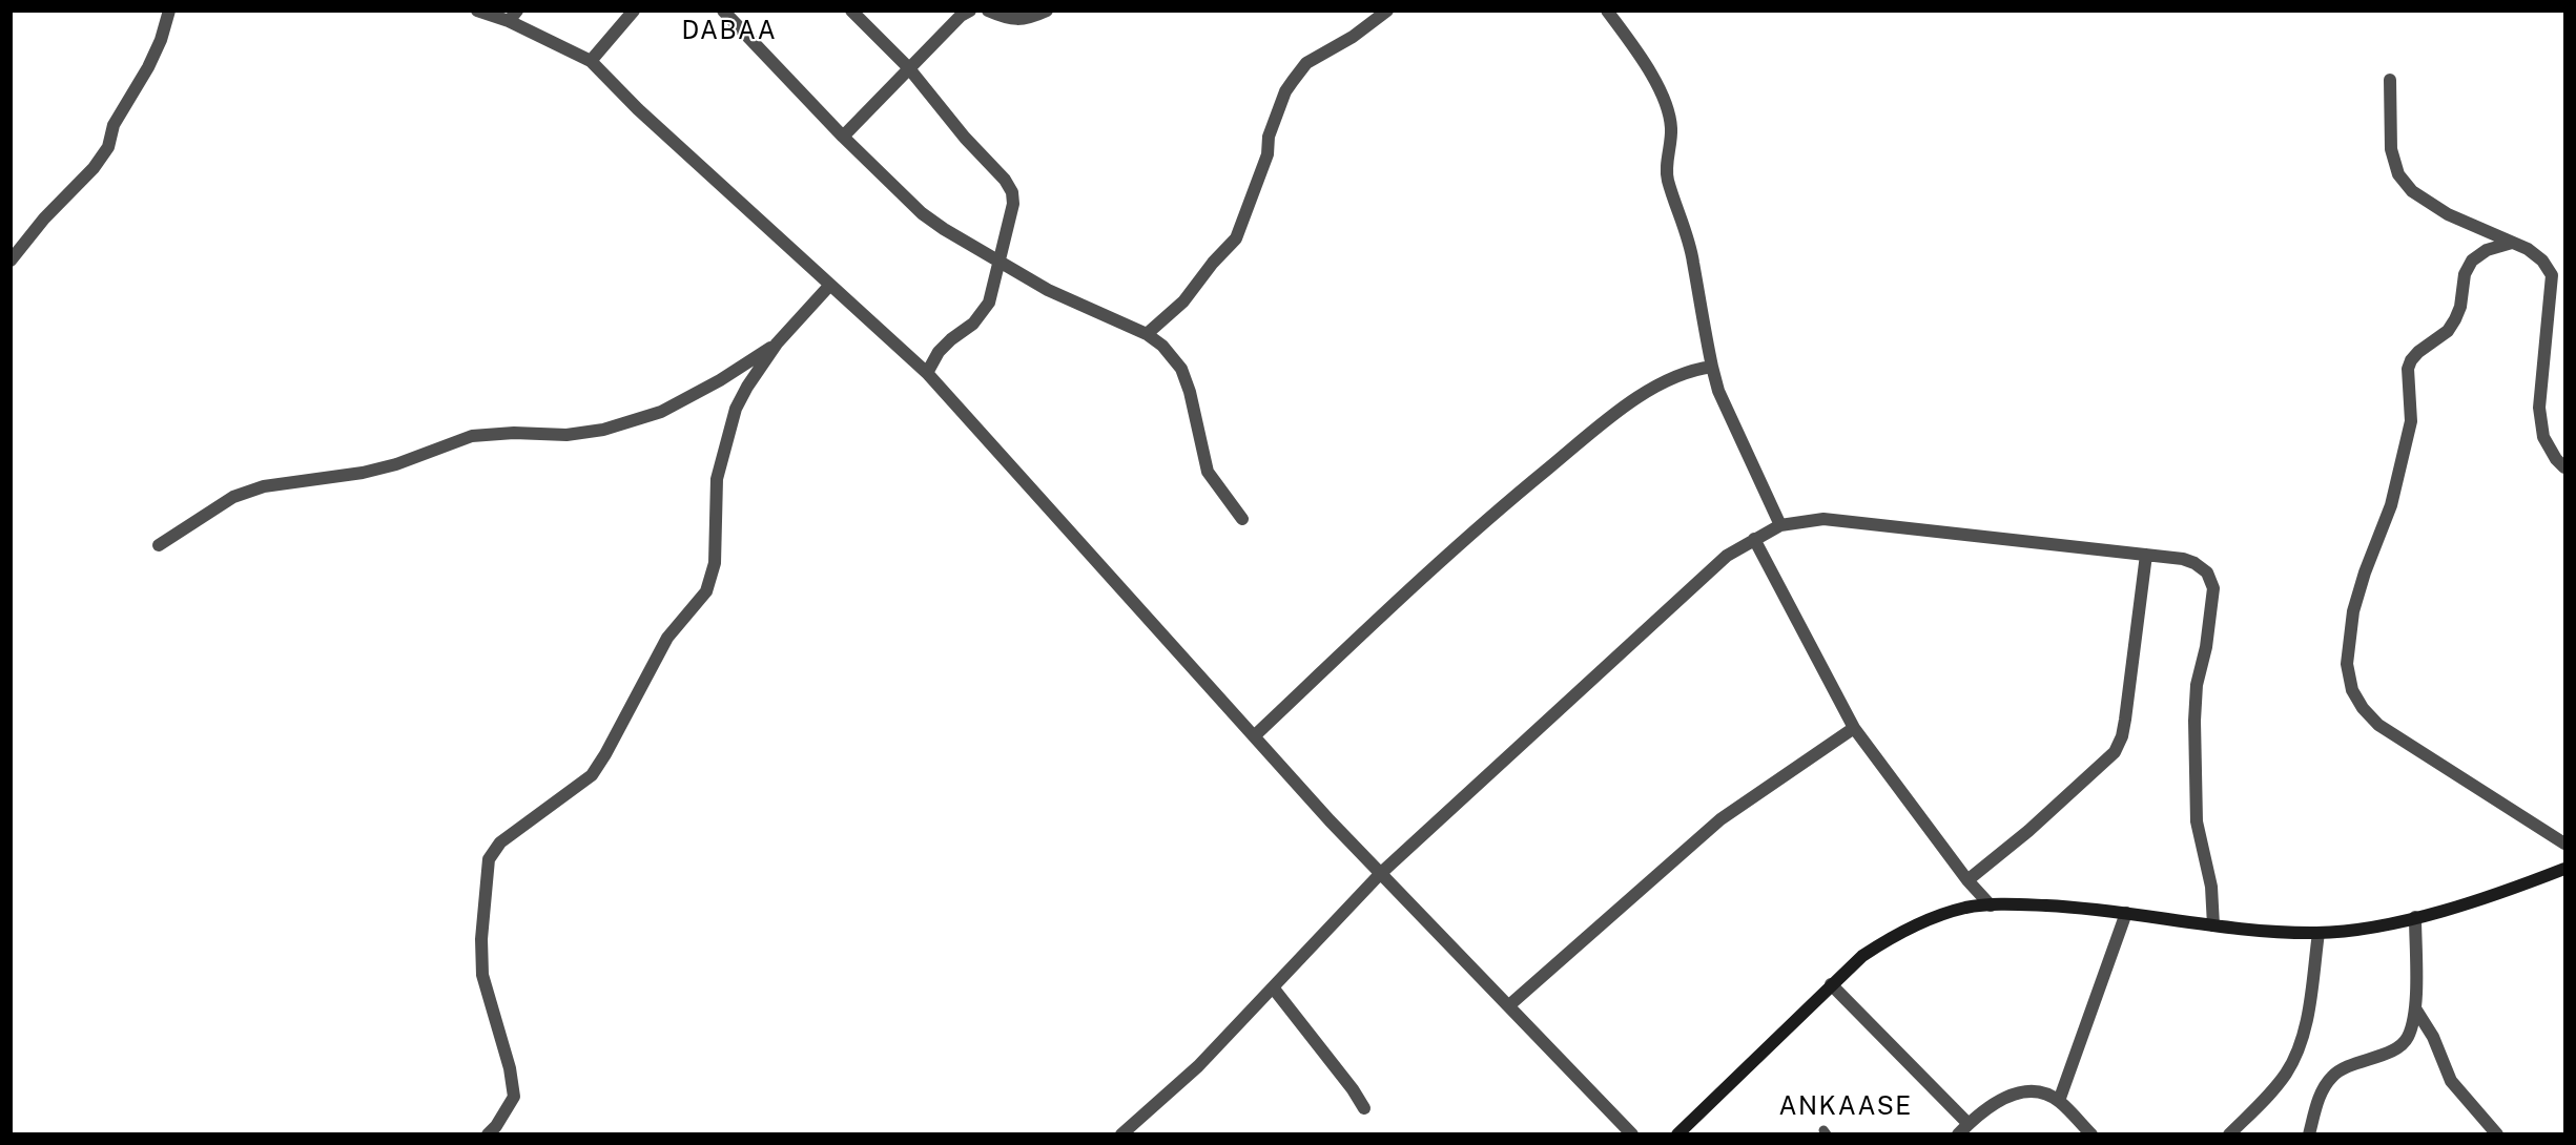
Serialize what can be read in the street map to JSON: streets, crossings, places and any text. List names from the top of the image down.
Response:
{
  "districts": ["DABAA", "ANKAASE"]
}
